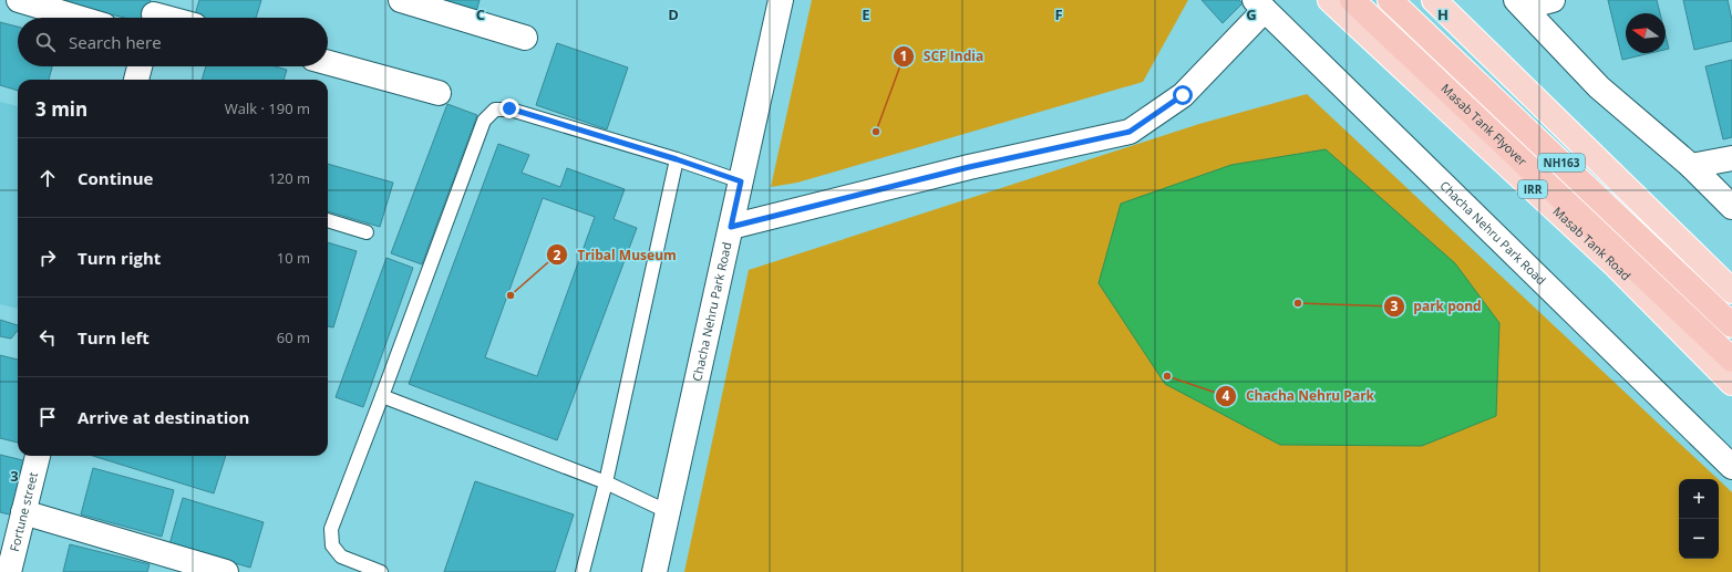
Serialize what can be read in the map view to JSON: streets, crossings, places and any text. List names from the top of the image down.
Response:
{
  "streets": {
    "highway": ["Masab Tank Flyover", "NH163"],
    "main road": ["IRR", "Masab Tank Road"],
    "street": ["Chacha Nehru Park Road", "Fortune street"]
  },
  "places": [
    "SCF India",
    "Tribal Museum",
    "park pond",
    "Chacha Nehru Park"
  ],
  "north": "left",
  "page": {
    "search": "Search here",
    "heading": ["3 min", "Walk · 190 m"],
    "list": [
      ["Continue", "120 m"],
      ["Turn right", "10 m"],
      ["Turn left", "60 m"],
      "Arrive at destination"
    ],
    "map_buttons": ["+", "−"]
  },
  "grid": {
    "columns": [
      "C",
      "D",
      "E",
      "F",
      "G",
      "H"
    ],
    "rows": ["3"]
  }
}
